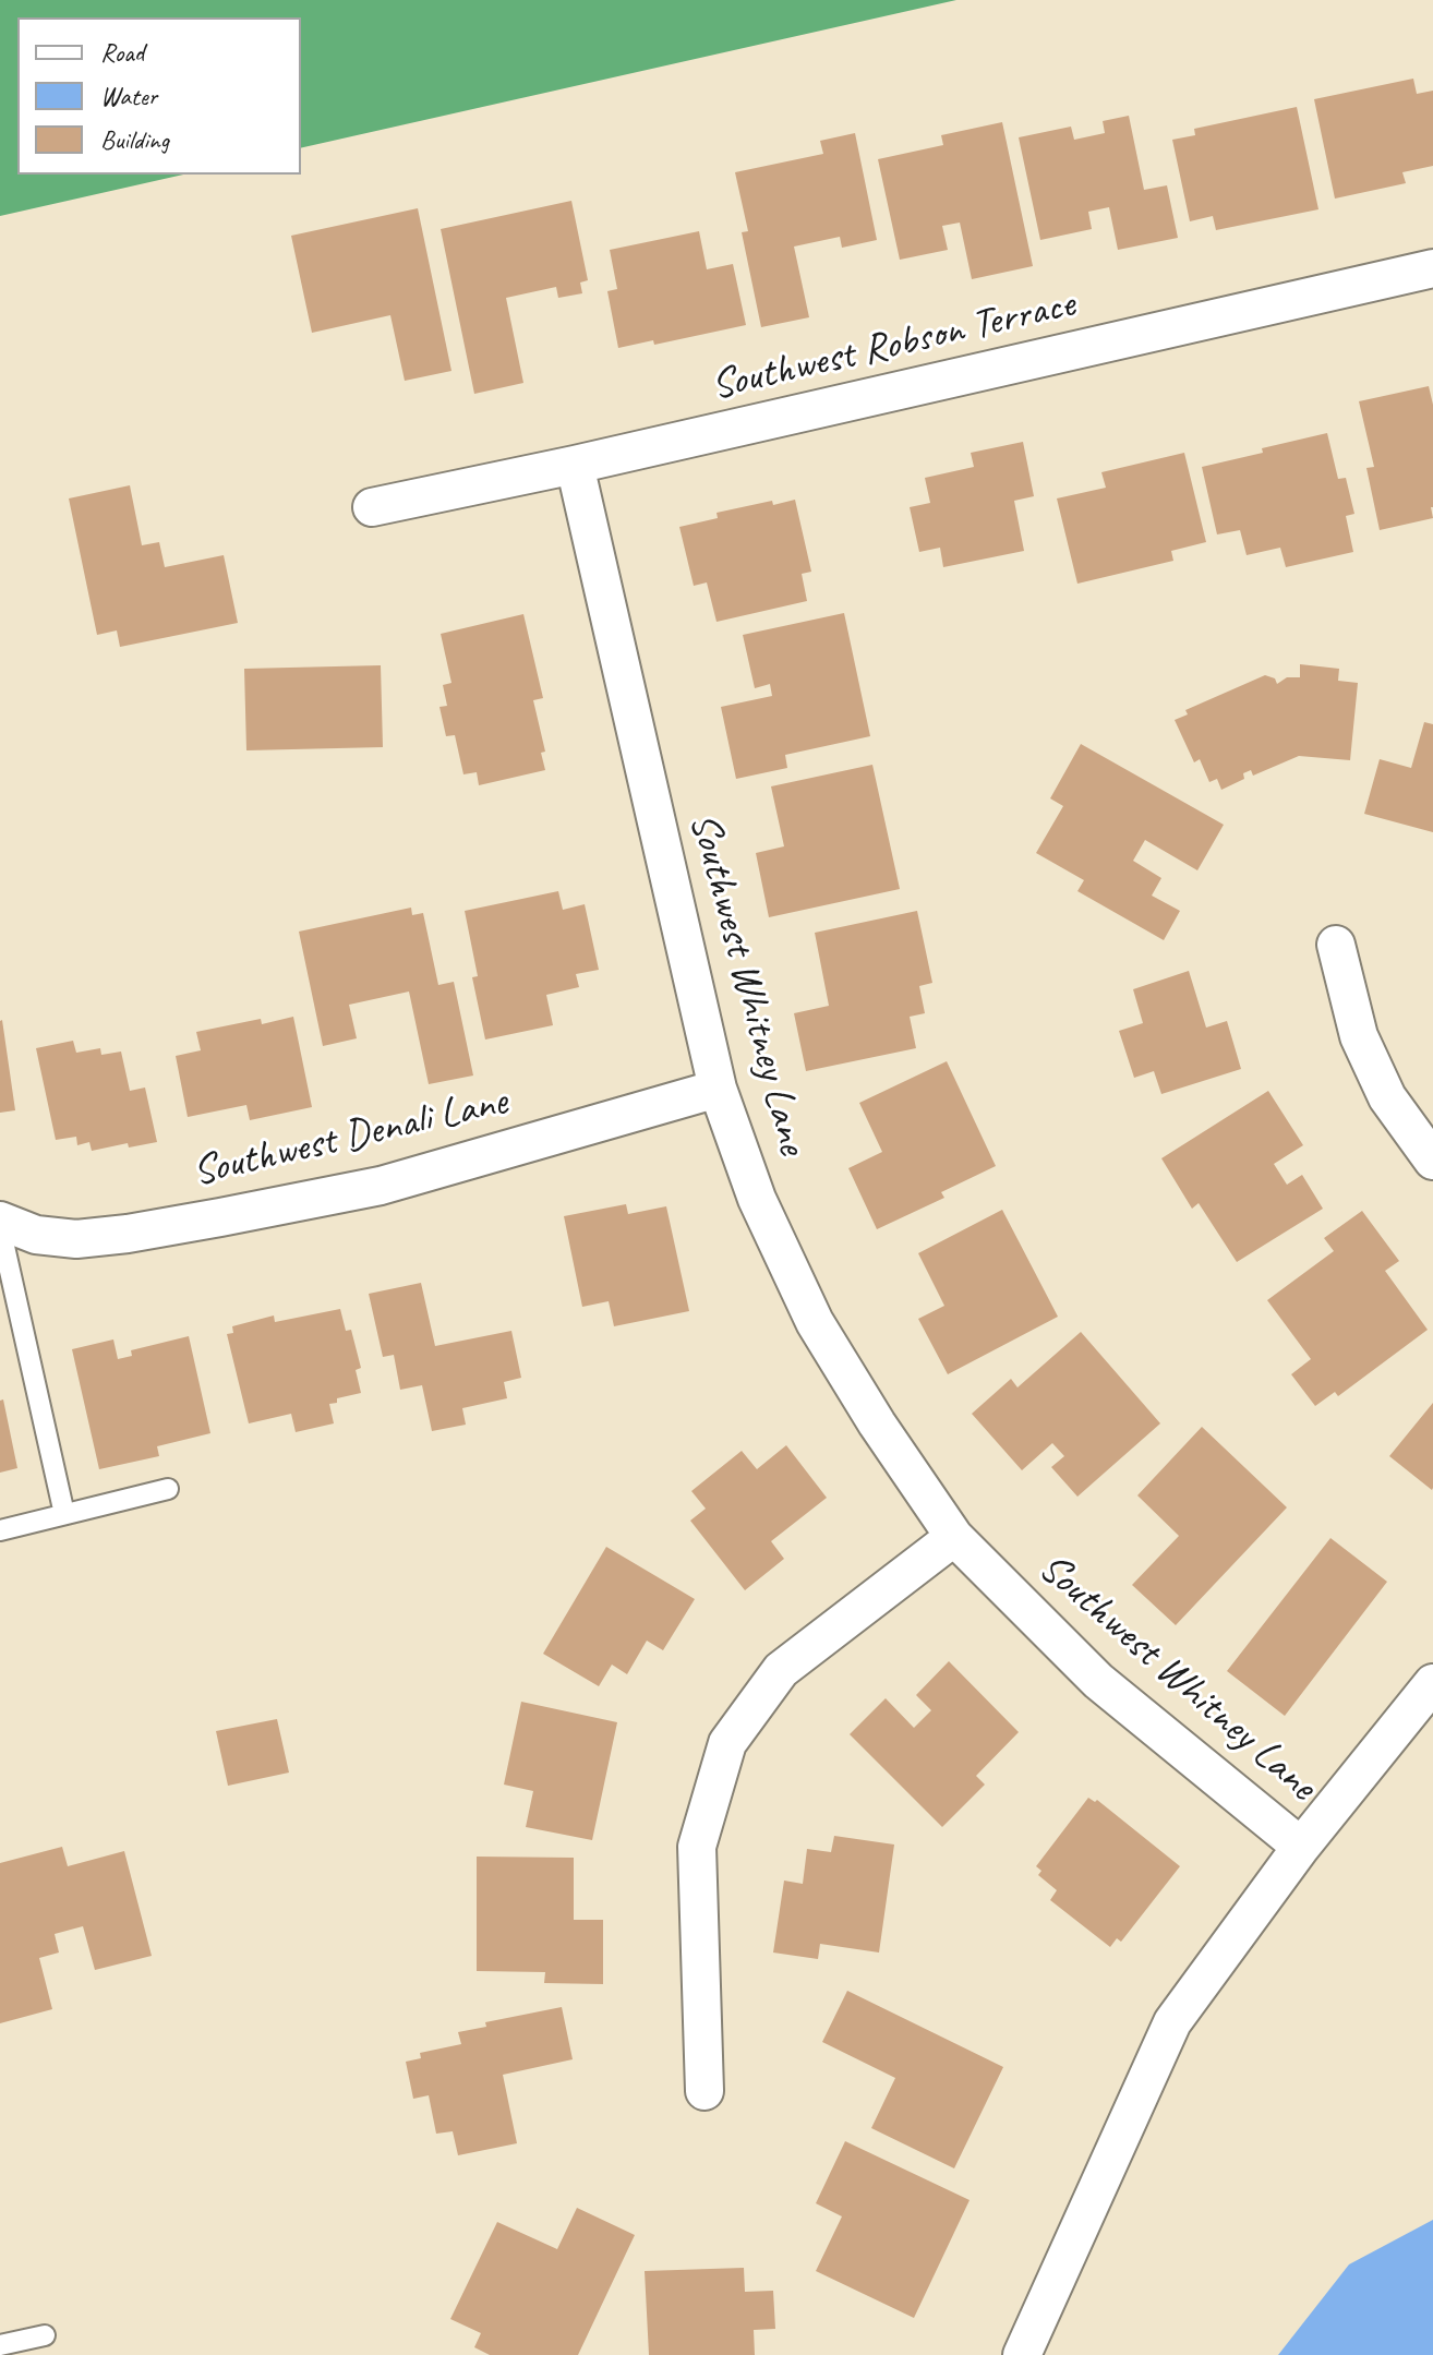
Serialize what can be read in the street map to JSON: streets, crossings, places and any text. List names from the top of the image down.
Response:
{
  "streets": {
    "street": ["Southwest Robson Terrace", "Southwest Whitney Lane", "Southwest Denali Lane"]
  },
  "crossings": [
    ["Southwest Robson Terrace", "Southwest Whitney Lane"],
    ["Southwest Whitney Lane", "Southwest Denali Lane"]
  ],
  "legend": ["Road", "Water", "Building"]
}
